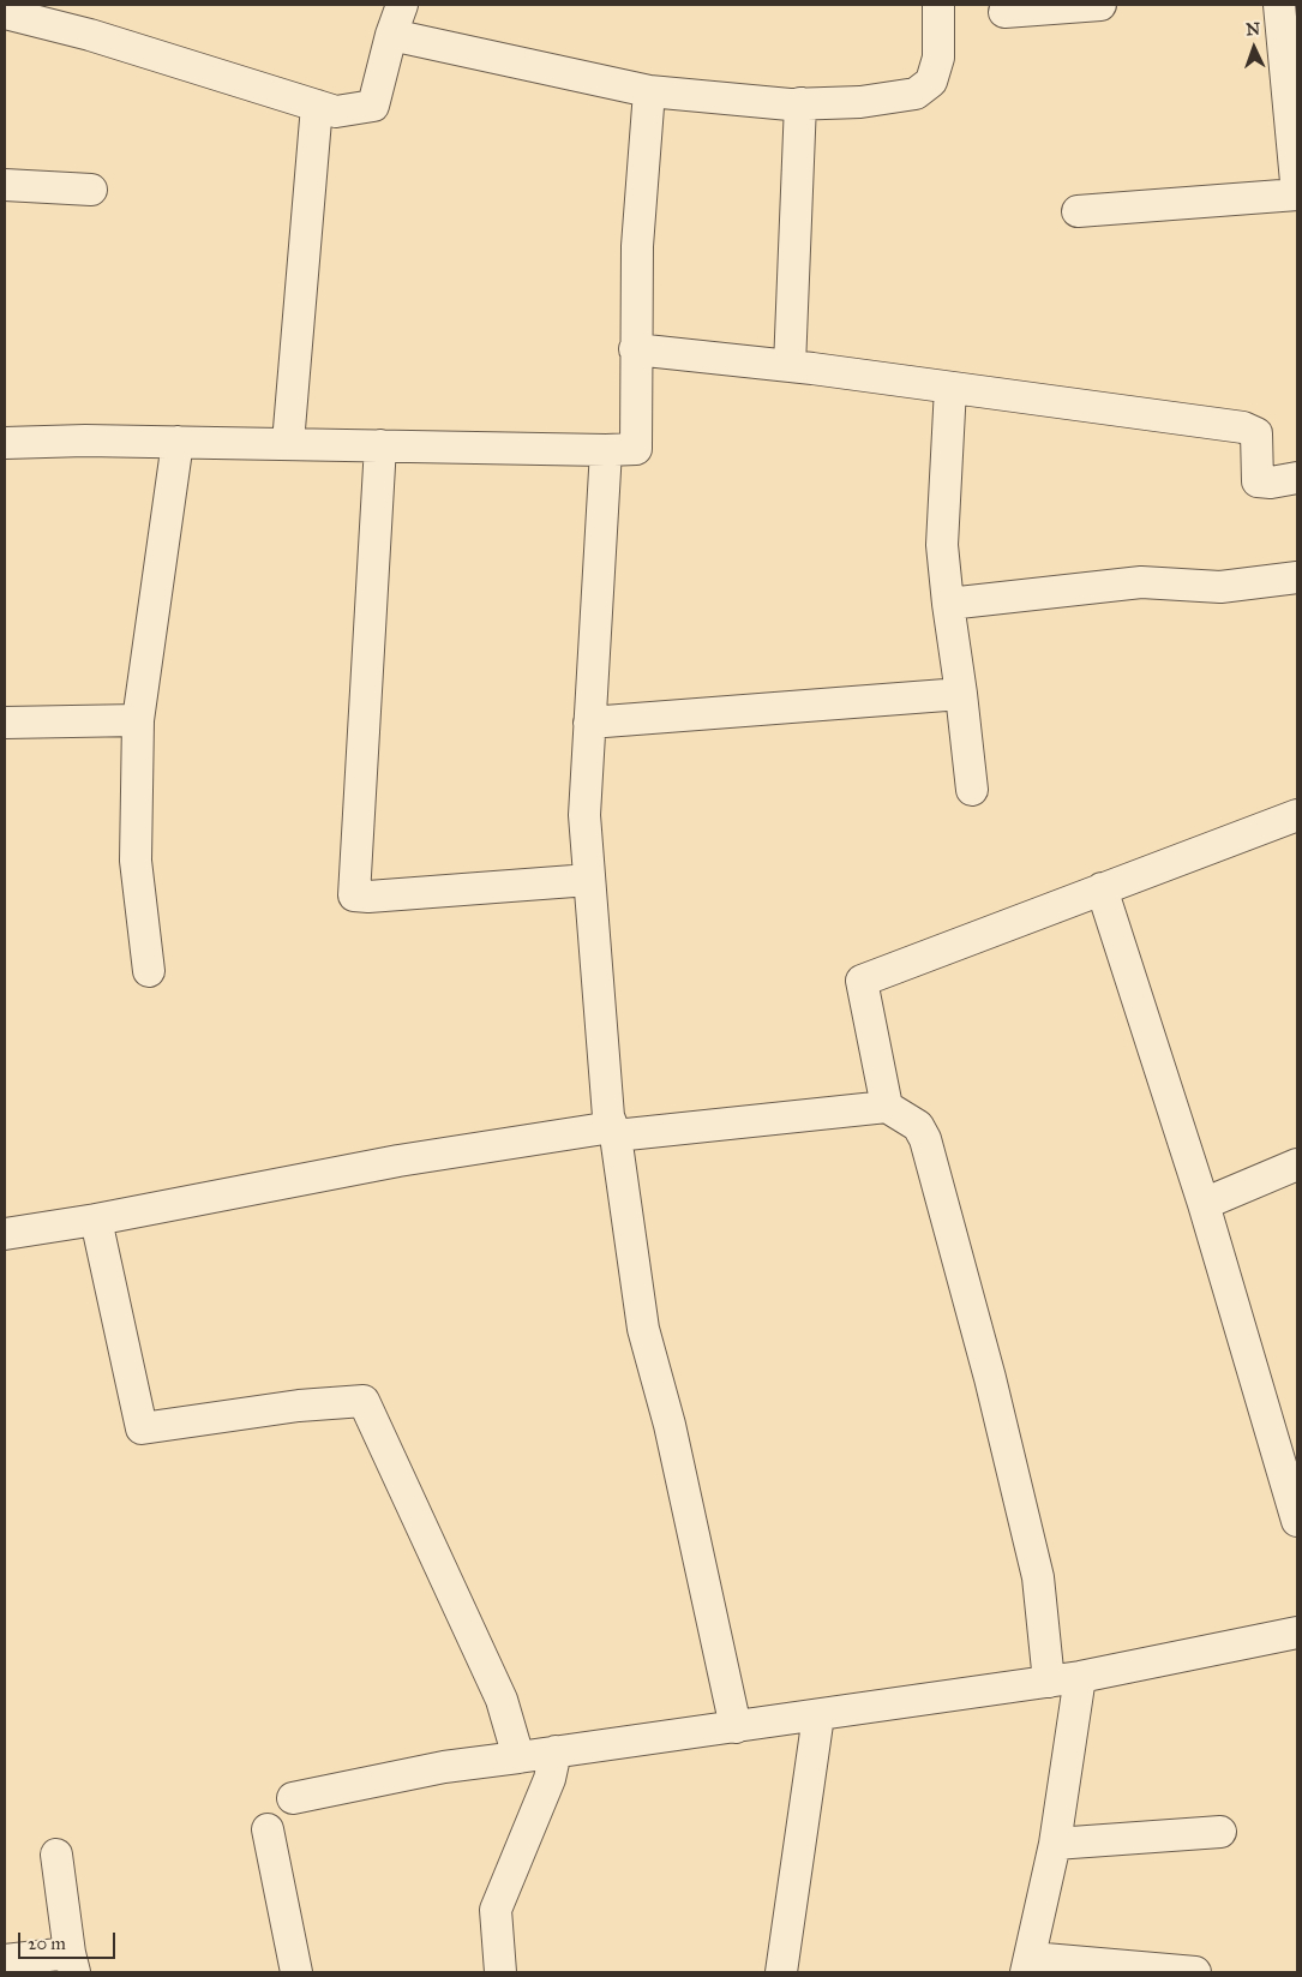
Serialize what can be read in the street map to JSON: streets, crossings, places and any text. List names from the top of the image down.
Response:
{
  "scale_bar": "20 m",
  "north": "top"
}
